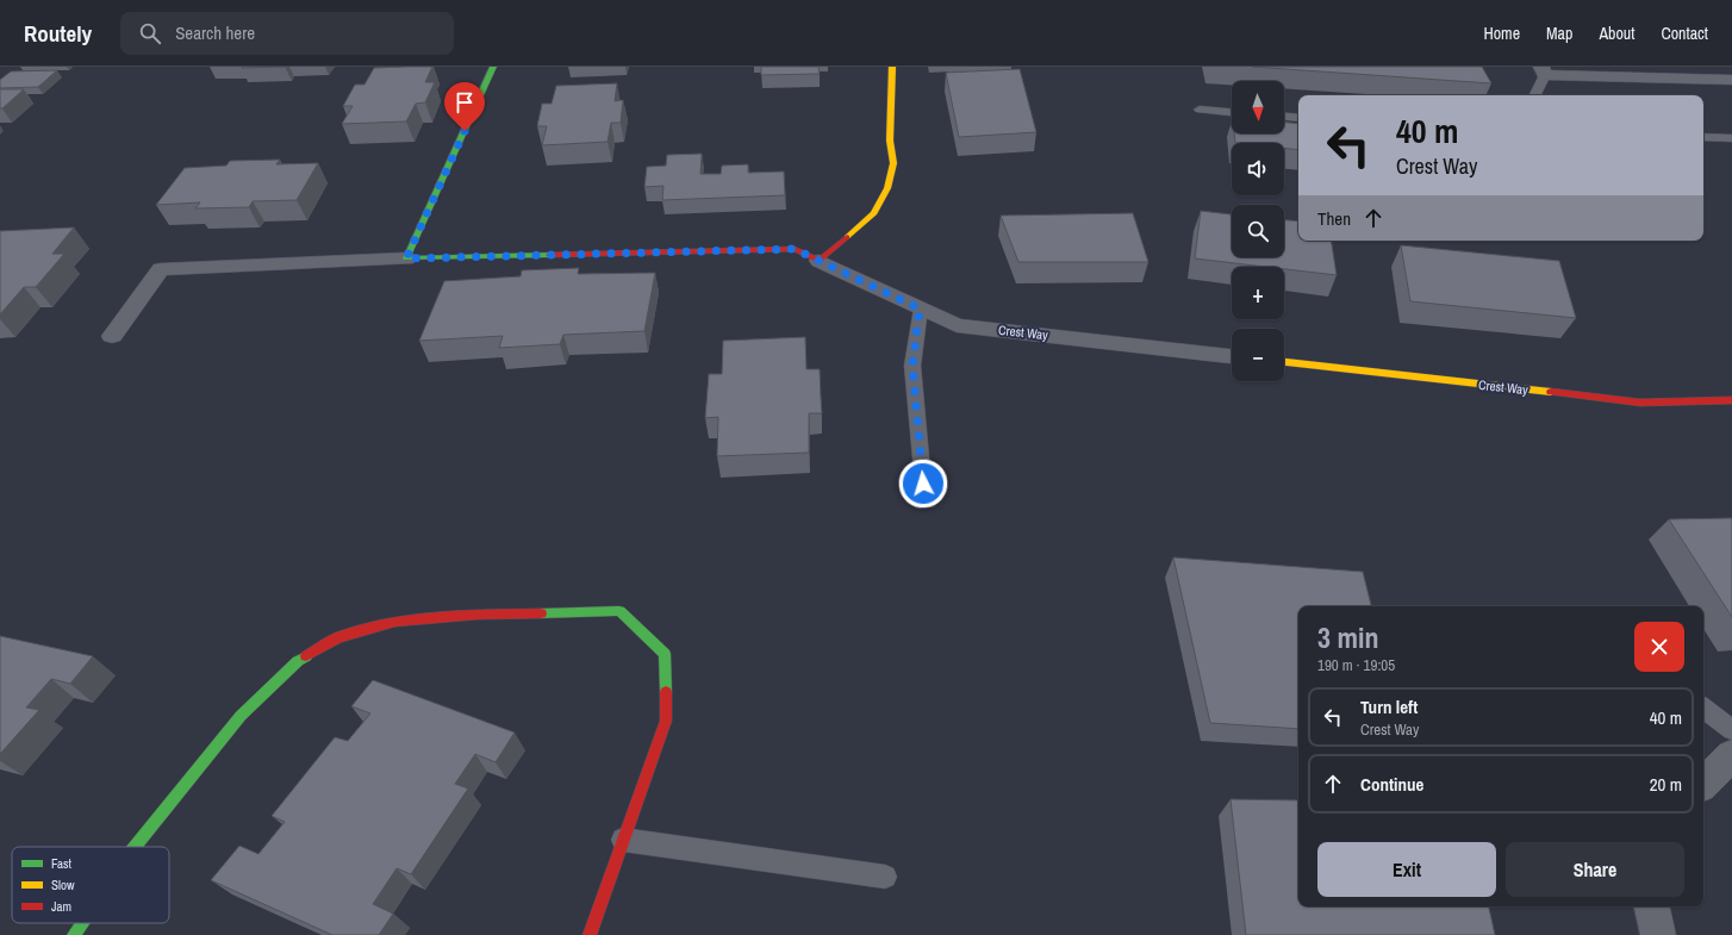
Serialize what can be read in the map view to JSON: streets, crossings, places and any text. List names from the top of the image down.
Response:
{
  "streets": {
    "street": ["Crest Way"]
  },
  "legend": ["Fast", "Slow", "Jam"],
  "north": "bottom",
  "page": {
    "header": "Routely",
    "search": "Search here",
    "nav": [
      "Home",
      "Map",
      "About",
      "Contact"
    ],
    "map_buttons": ["+", "−"],
    "turn": ["40 m", "Crest Way"],
    "then": "Then",
    "heading": ["3 min", "190 m · 19:05"],
    "list": [
      {
        "name": "Turn left",
        "note": "Crest Way",
        "value": "40 m"
      },
      {
        "name": "Continue",
        "value": "20 m"
      }
    ],
    "buttons": ["Exit", "Share"]
  }
}
